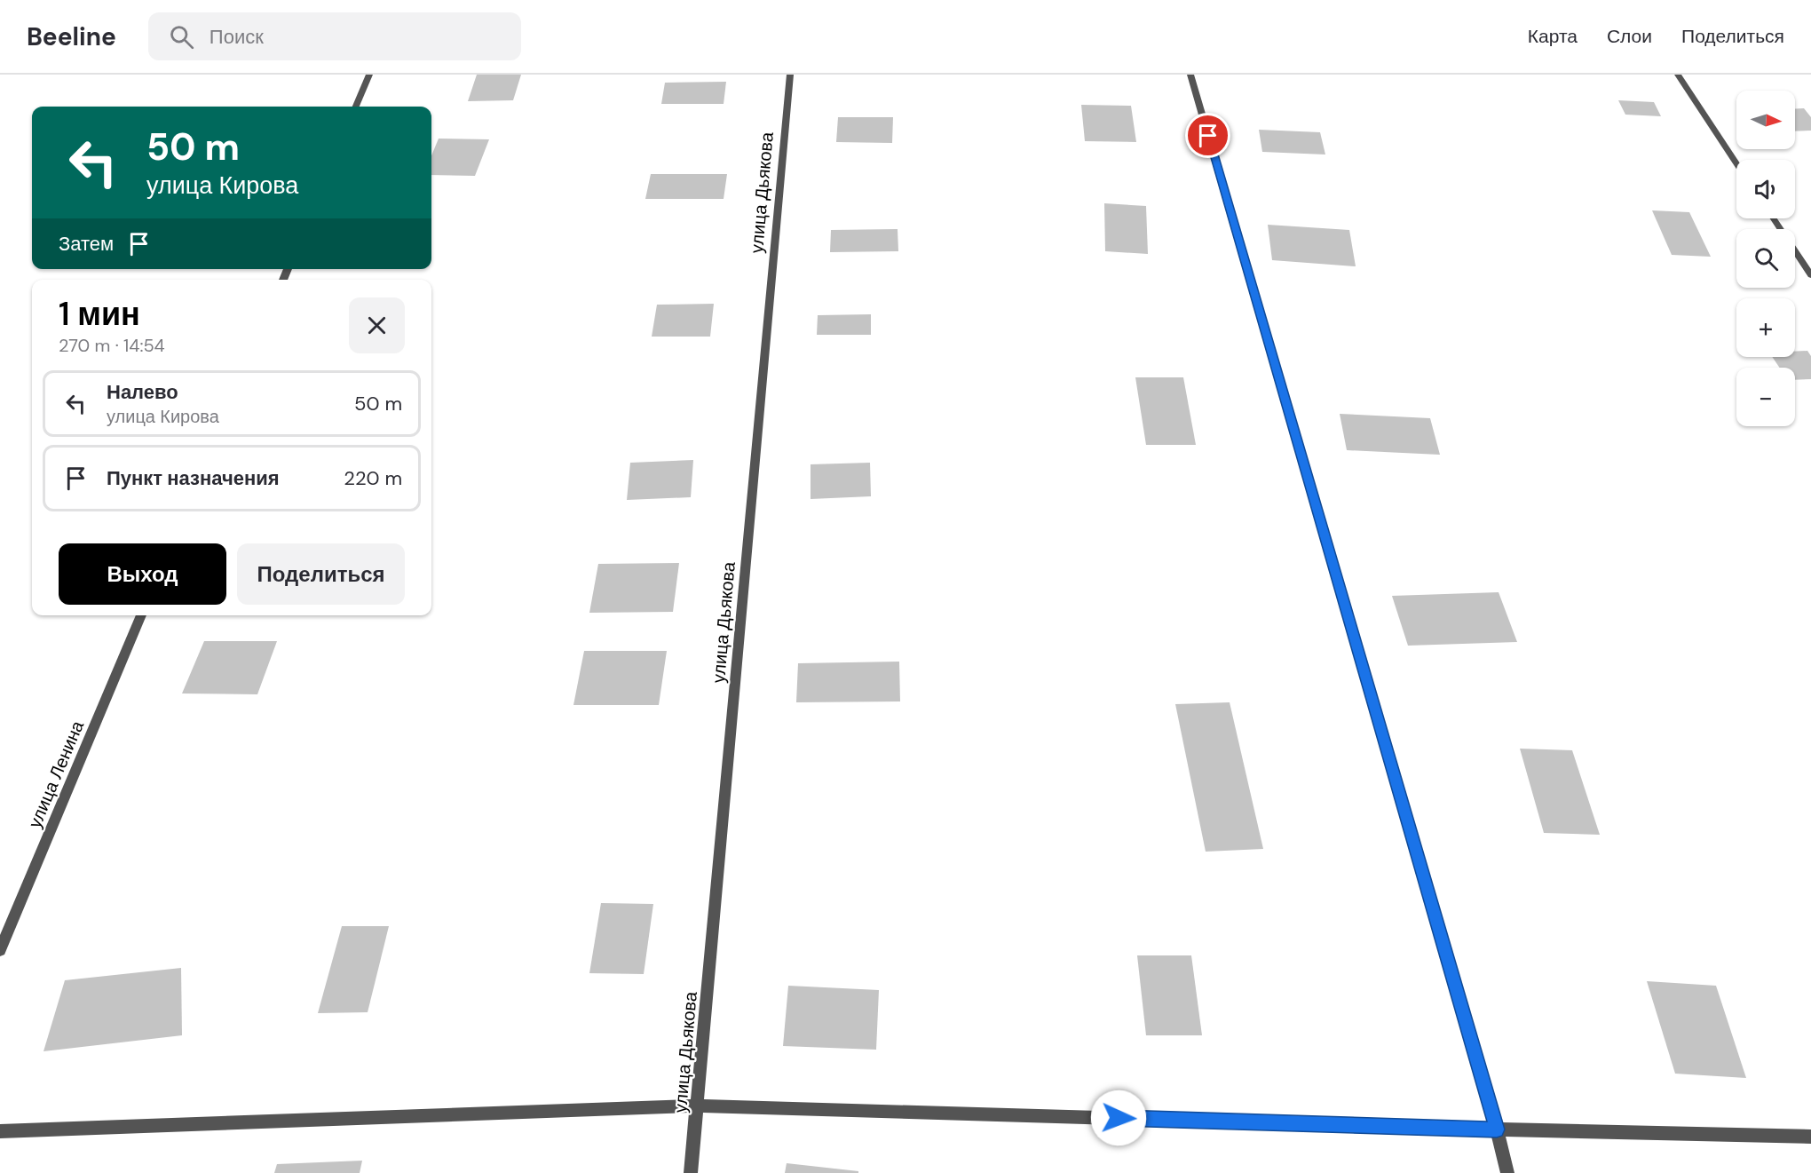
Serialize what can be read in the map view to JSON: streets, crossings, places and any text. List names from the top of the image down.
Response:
{
  "streets": {
    "street": ["улица Дьякова", "улица Ленина"]
  },
  "north": "right",
  "page": {
    "header": "Beeline",
    "search": "Поиск",
    "nav": ["Карта", "Слои", "Поделиться"],
    "map_buttons": ["+", "−"],
    "turn": ["50 m", "улица Кирова"],
    "then": "Затем",
    "heading": ["1 мин", "270 m · 14:54"],
    "list": [
      {
        "name": "Налево",
        "note": "улица Кирова",
        "value": "50 m"
      },
      {
        "name": "Пункт назначения",
        "value": "220 m"
      }
    ],
    "buttons": ["Выход", "Поделиться"]
  }
}
